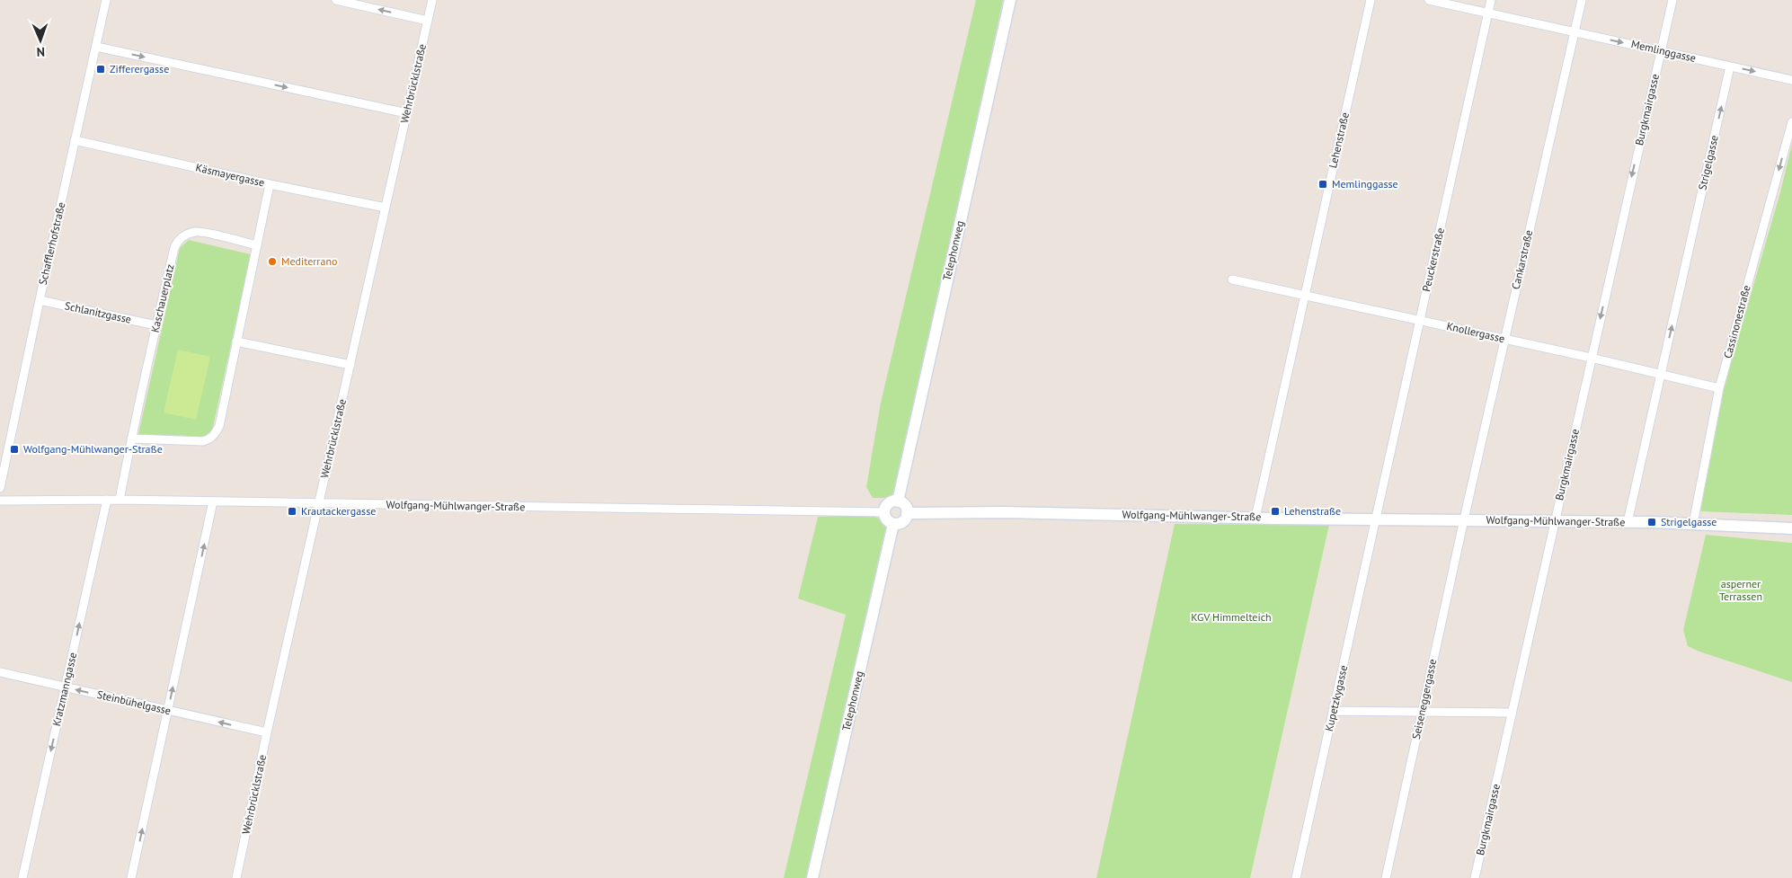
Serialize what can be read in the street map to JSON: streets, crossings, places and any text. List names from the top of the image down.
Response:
{
  "streets": {
    "street": [
      "Memlinggasse",
      "Wehrbrücklstraße",
      "Burgkmairgasse",
      "Lehenstraße",
      "Strigelgasse",
      "Käsmayergasse",
      "Schafflerhofstraße",
      "Telephonweg",
      "Peuckerstraße",
      "Cankarstraße",
      "Kaschauerplatz",
      "Schlanitzgasse",
      "Cassinonestraße",
      "Knollergasse",
      "Wolfgang-Mühlwanger-Straße",
      "Kratzmanngasse",
      "Kupetzkygasse",
      "Seiseneggergasse",
      "Steinbühelgasse"
    ]
  },
  "crossings": [
    ["Memlinggasse", "Burgkmairgasse"],
    ["Memlinggasse", "Strigelgasse"],
    ["Memlinggasse", "Peuckerstraße"],
    ["Memlinggasse", "Cankarstraße"],
    ["Wehrbrücklstraße", "Käsmayergasse"],
    ["Wehrbrücklstraße", "Wolfgang-Mühlwanger-Straße"],
    ["Wehrbrücklstraße", "Steinbühelgasse"],
    ["Burgkmairgasse", "Knollergasse"],
    ["Burgkmairgasse", "Wolfgang-Mühlwanger-Straße"],
    ["Lehenstraße", "Knollergasse"],
    ["Lehenstraße", "Wolfgang-Mühlwanger-Straße"],
    ["Strigelgasse", "Knollergasse"],
    ["Strigelgasse", "Wolfgang-Mühlwanger-Straße"],
    ["Käsmayergasse", "Schafflerhofstraße"],
    ["Schafflerhofstraße", "Schlanitzgasse"],
    ["Telephonweg", "Wolfgang-Mühlwanger-Straße"],
    ["Peuckerstraße", "Knollergasse"],
    ["Peuckerstraße", "Wolfgang-Mühlwanger-Straße"],
    ["Peuckerstraße", "Kupetzkygasse"],
    ["Cankarstraße", "Knollergasse"],
    ["Cankarstraße", "Wolfgang-Mühlwanger-Straße"],
    ["Cankarstraße", "Seiseneggergasse"],
    ["Kaschauerplatz", "Schlanitzgasse"],
    ["Kaschauerplatz", "Wolfgang-Mühlwanger-Straße"],
    ["Cassinonestraße", "Knollergasse"],
    ["Cassinonestraße", "Wolfgang-Mühlwanger-Straße"],
    ["Wolfgang-Mühlwanger-Straße", "Kratzmanngasse"],
    ["Wolfgang-Mühlwanger-Straße", "Kupetzkygasse"],
    ["Wolfgang-Mühlwanger-Straße", "Seiseneggergasse"],
    ["Kratzmanngasse", "Steinbühelgasse"]
  ],
  "one_way": [
    "Memlinggasse",
    "Strigelgasse",
    "Cassinonestraße",
    "Steinbühelgasse"
  ],
  "parks": ["asperner Terrassen", "KGV Himmelteich"],
  "places": {
    "transit": [
      "Zifferergasse",
      "Memlinggasse",
      "Wolfgang-Mühlwanger-Straße",
      "Krautackergasse",
      "Lehenstraße",
      "Strigelgasse"
    ],
    "other": ["Mediterrano"]
  },
  "north": "bottom"
}
